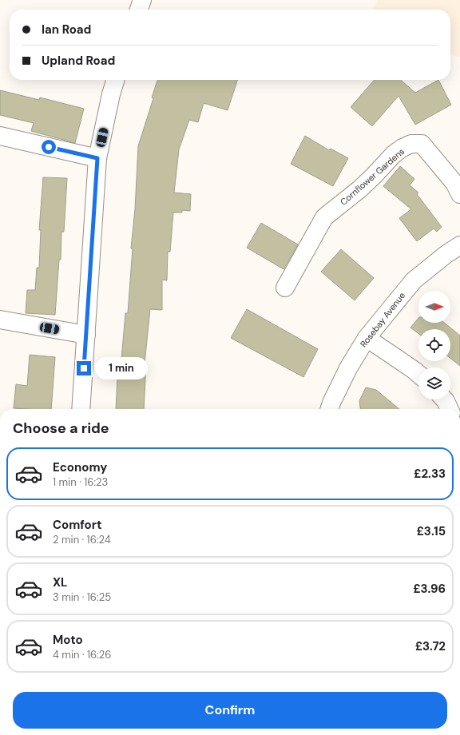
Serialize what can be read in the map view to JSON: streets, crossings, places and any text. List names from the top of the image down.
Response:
{
  "streets": {
    "street": ["Cornflower Gardens", "Rosebay Avenue"]
  },
  "north": "right",
  "page": {
    "banner": ["Ian Road", "Upland Road"],
    "bubble": "1 min",
    "heading": "Choose a ride",
    "list": [
      {
        "name": "Economy",
        "note": "1 min · 16:23",
        "value": "£2.33"
      },
      {
        "name": "Comfort",
        "note": "2 min · 16:24",
        "value": "£3.15"
      },
      {
        "name": "XL",
        "note": "3 min · 16:25",
        "value": "£3.96"
      },
      {
        "name": "Moto",
        "note": "4 min · 16:26",
        "value": "£3.72"
      }
    ],
    "buttons": "Confirm"
  }
}
